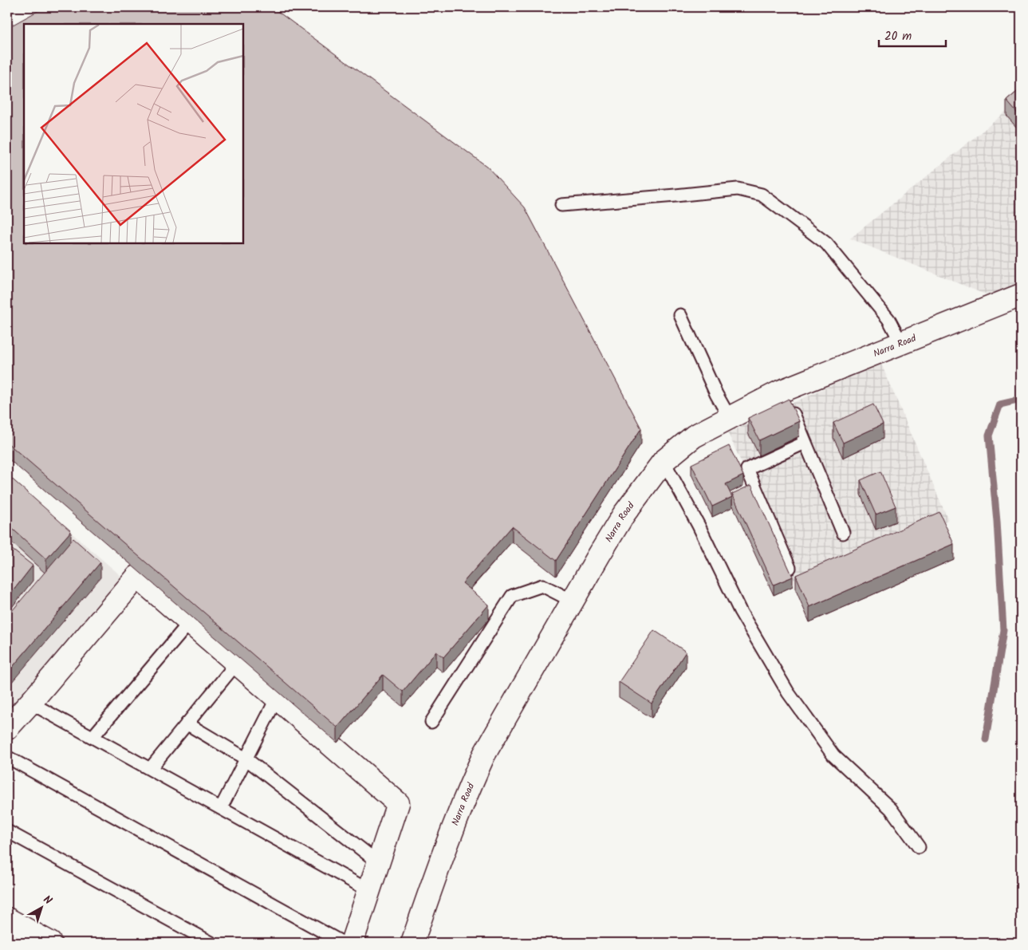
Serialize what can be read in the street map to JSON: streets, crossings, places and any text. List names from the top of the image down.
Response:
{
  "streets": {
    "street": ["Narra Road"]
  },
  "scale_bar": "20 m",
  "north": "top right"
}
